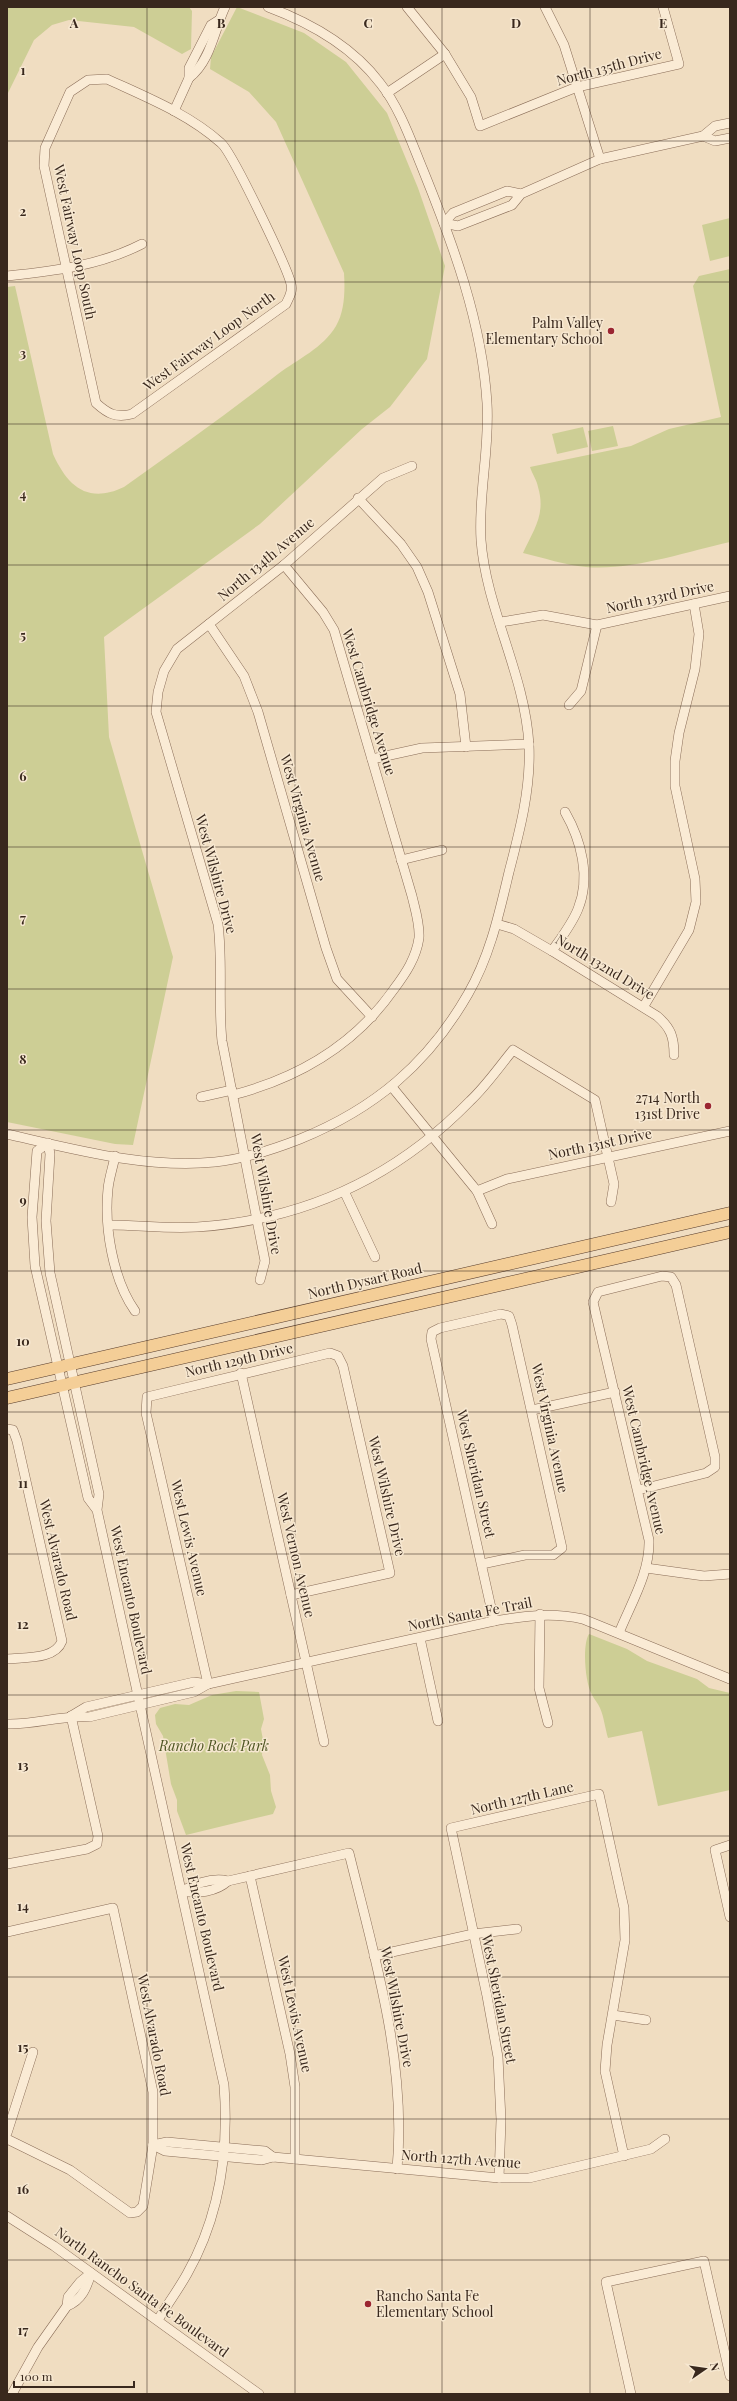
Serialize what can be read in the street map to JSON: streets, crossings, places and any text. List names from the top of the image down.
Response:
{
  "streets": {
    "main road": ["North Dysart Road"],
    "street": [
      "North 135th Drive",
      "West Fairway Loop South",
      "West Fairway Loop North",
      "North 134th Avenue",
      "North 133rd Drive",
      "West Cambridge Avenue",
      "West Virginia Avenue",
      "West Wilshire Drive",
      "North 132nd Drive",
      "North 131st Drive",
      "North 129th Drive",
      "West Sheridan Street",
      "West Lewis Avenue",
      "West Vernon Avenue",
      "West Alvarado Road",
      "West Encanto Boulevard",
      "North Santa Fe Trail",
      "North 127th Lane",
      "North 127th Avenue",
      "North Rancho Santa Fe Boulevard"
    ]
  },
  "crossings": [
    ["West Fairway Loop South", "West Fairway Loop North"],
    ["North 134th Avenue", "West Cambridge Avenue"],
    ["North 134th Avenue", "West Virginia Avenue"],
    ["North 134th Avenue", "West Wilshire Drive"],
    ["West Cambridge Avenue", "West Virginia Avenue"],
    ["West Cambridge Avenue", "West Wilshire Drive"],
    ["West Cambridge Avenue", "North Santa Fe Trail"],
    ["West Virginia Avenue", "West Sheridan Street"],
    ["West Wilshire Drive", "North 129th Drive"],
    ["West Wilshire Drive", "West Lewis Avenue"],
    ["West Wilshire Drive", "West Vernon Avenue"],
    ["West Wilshire Drive", "North 127th Avenue"],
    ["North Dysart Road", "West Encanto Boulevard"],
    ["North 129th Drive", "West Lewis Avenue"],
    ["North 129th Drive", "West Vernon Avenue"],
    ["West Sheridan Street", "North Santa Fe Trail"],
    ["West Sheridan Street", "North 127th Lane"],
    ["West Sheridan Street", "North 127th Avenue"],
    ["West Lewis Avenue", "North Santa Fe Trail"],
    ["West Lewis Avenue", "North 127th Avenue"],
    ["West Vernon Avenue", "North Santa Fe Trail"],
    ["West Alvarado Road", "North 127th Avenue"],
    ["West Encanto Boulevard", "North Santa Fe Trail"],
    ["West Encanto Boulevard", "North 127th Avenue"],
    ["West Encanto Boulevard", "North Rancho Santa Fe Boulevard"]
  ],
  "parks": ["Rancho Rock Park"],
  "places": ["Palm Valley Elementary School", "2714 North 131st Drive", "Rancho Santa Fe Elementary School"],
  "scale_bar": "100 m",
  "north": "right",
  "grid": {
    "columns": [
      "A",
      "B",
      "C",
      "D",
      "E"
    ],
    "rows": [
      "1",
      "2",
      "3",
      "4",
      "5",
      "6",
      "7",
      "8",
      "9",
      "10",
      "11",
      "12",
      "13",
      "14",
      "15",
      "16",
      "17"
    ]
  }
}
